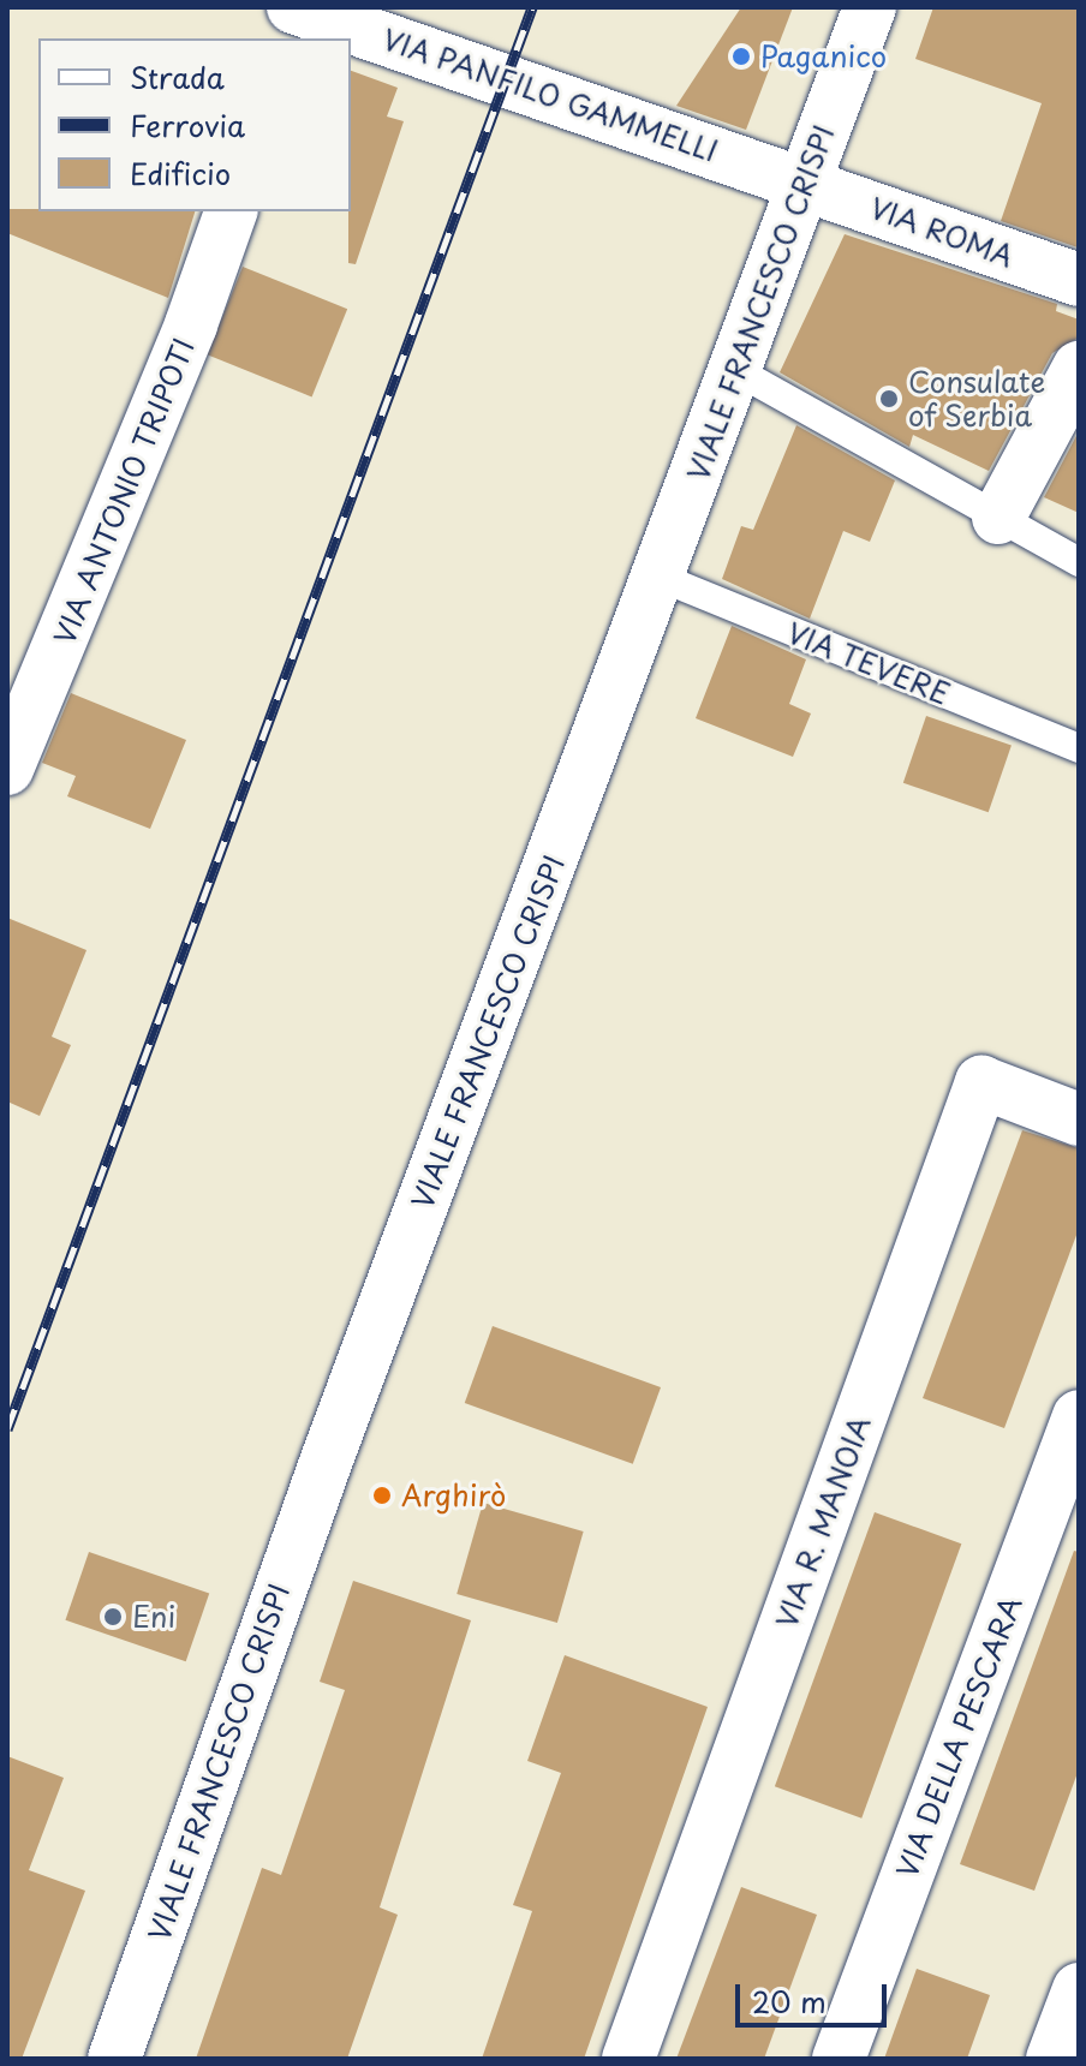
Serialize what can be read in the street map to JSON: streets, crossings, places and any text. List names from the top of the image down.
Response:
{
  "streets": {
    "street": [
      "VIA PANFILO GAMMELLI",
      "VIA ROMA",
      "VIALE FRANCESCO CRISPI",
      "VIA ANTONIO TRIPOTI",
      "VIA R. MANOIA",
      "VIA DELLA PESCARA"
    ],
    "lane": ["VIA TEVERE"]
  },
  "crossings": [
    ["VIA PANFILO GAMMELLI", "VIA ROMA"],
    ["VIA PANFILO GAMMELLI", "VIALE FRANCESCO CRISPI"],
    ["VIA ROMA", "VIALE FRANCESCO CRISPI"],
    ["VIALE FRANCESCO CRISPI", "VIA TEVERE"]
  ],
  "places": [
    "Paganico",
    "Consulate of Serbia",
    "Arghirò",
    "Eni"
  ],
  "legend": ["Strada", "Ferrovia", "Edificio"],
  "scale_bar": "20 m"
}
